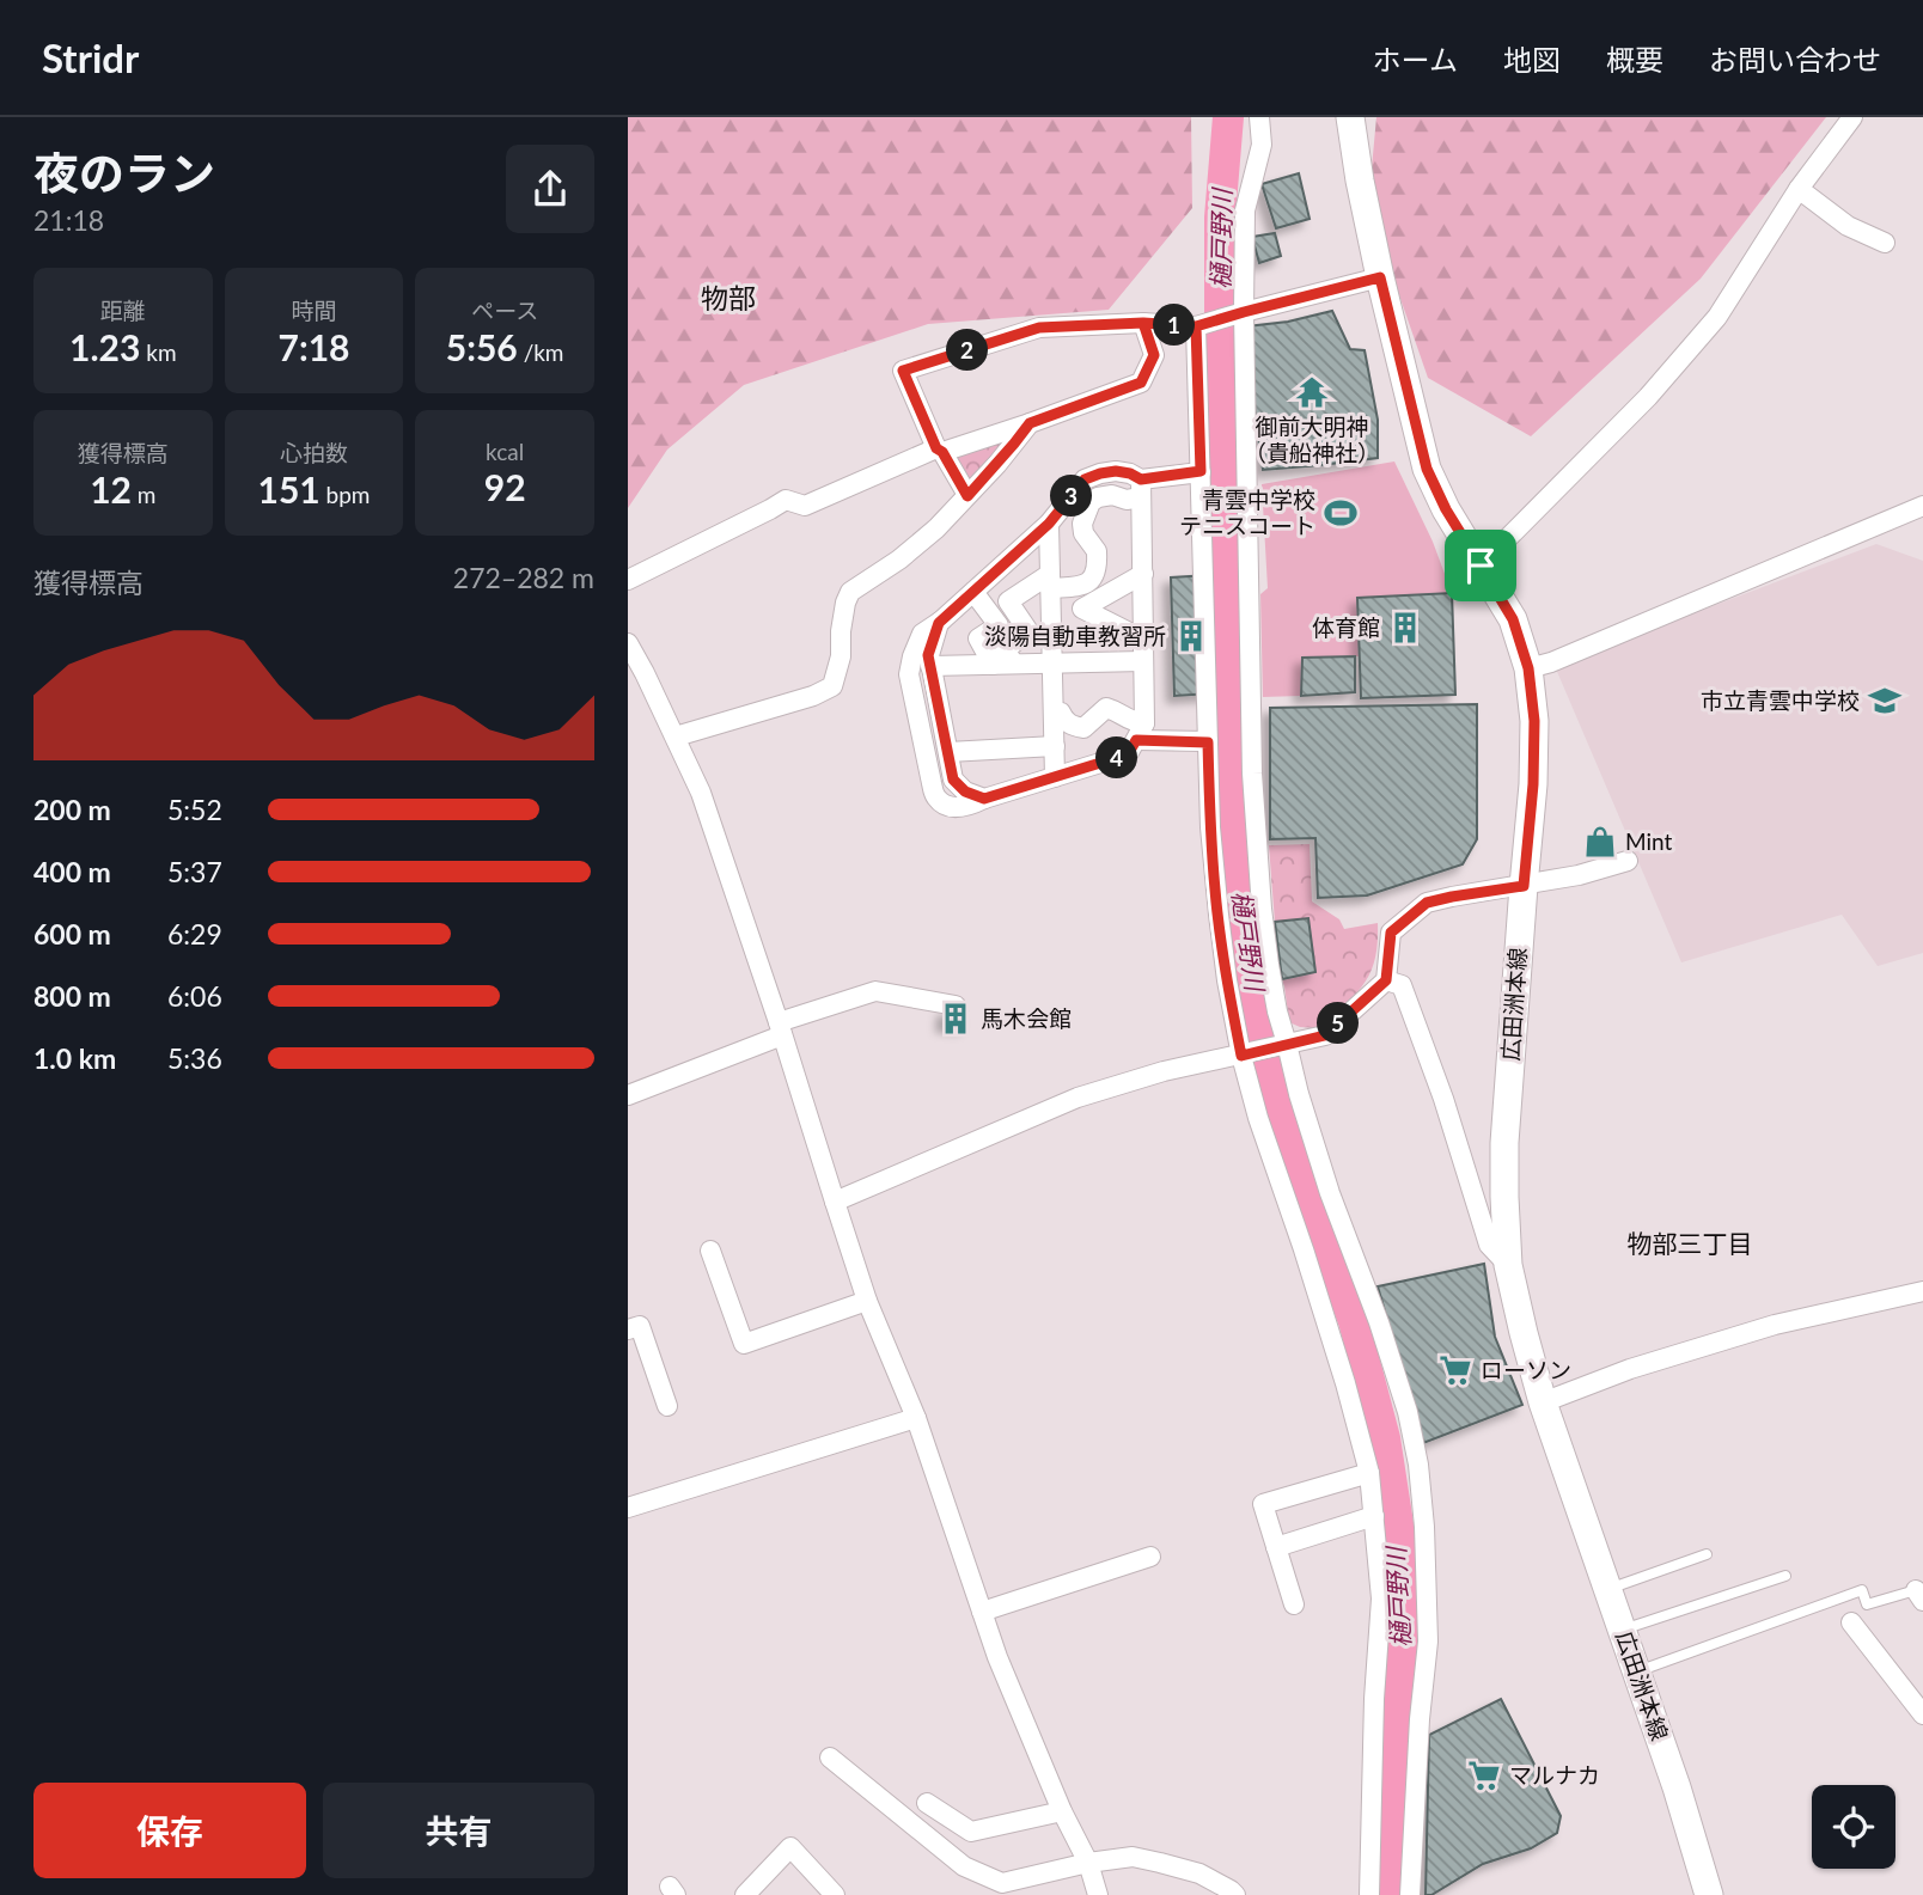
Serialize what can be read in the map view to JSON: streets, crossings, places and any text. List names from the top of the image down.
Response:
{
  "streets": {
    "main road": ["広田洲本線"]
  },
  "districts": ["物部", "物部三丁目"],
  "water": ["樋戸野川"],
  "places": {
    "temple": ["御前大明神 （貴船神社）"],
    "sports": ["青雲中学校 テニスコート"],
    "building": ["体育館", "淡陽自動車教習所", "馬木会館"],
    "school or university": ["市立青雲中学校"],
    "shop": ["Mint"],
    "supermarket": ["ローソン", "マルナカ"]
  },
  "page": {
    "header": "Stridr",
    "nav": [
      "ホーム",
      "地図",
      "概要",
      "お問い合わせ"
    ],
    "heading": ["夜のラン", "21:18"],
    "stats": [
      ["距離", "1.23 km"],
      ["時間", "7:18"],
      ["ペース", "5:56 /km"],
      ["獲得標高", "12 m"],
      ["心拍数", "151 bpm"],
      ["kcal", "92"]
    ],
    "pins": [
      "1",
      "2",
      "3",
      "4",
      "5"
    ],
    "chart": ["獲得標高", "272–282 m"],
    "list": [
      {
        "name": "200 m",
        "note": "5:52"
      },
      {
        "name": "400 m",
        "note": "5:37"
      },
      {
        "name": "600 m",
        "note": "6:29"
      },
      {
        "name": "800 m",
        "note": "6:06"
      },
      {
        "name": "1.0 km",
        "note": "5:36"
      }
    ],
    "buttons": ["保存", "共有"]
  }
}
